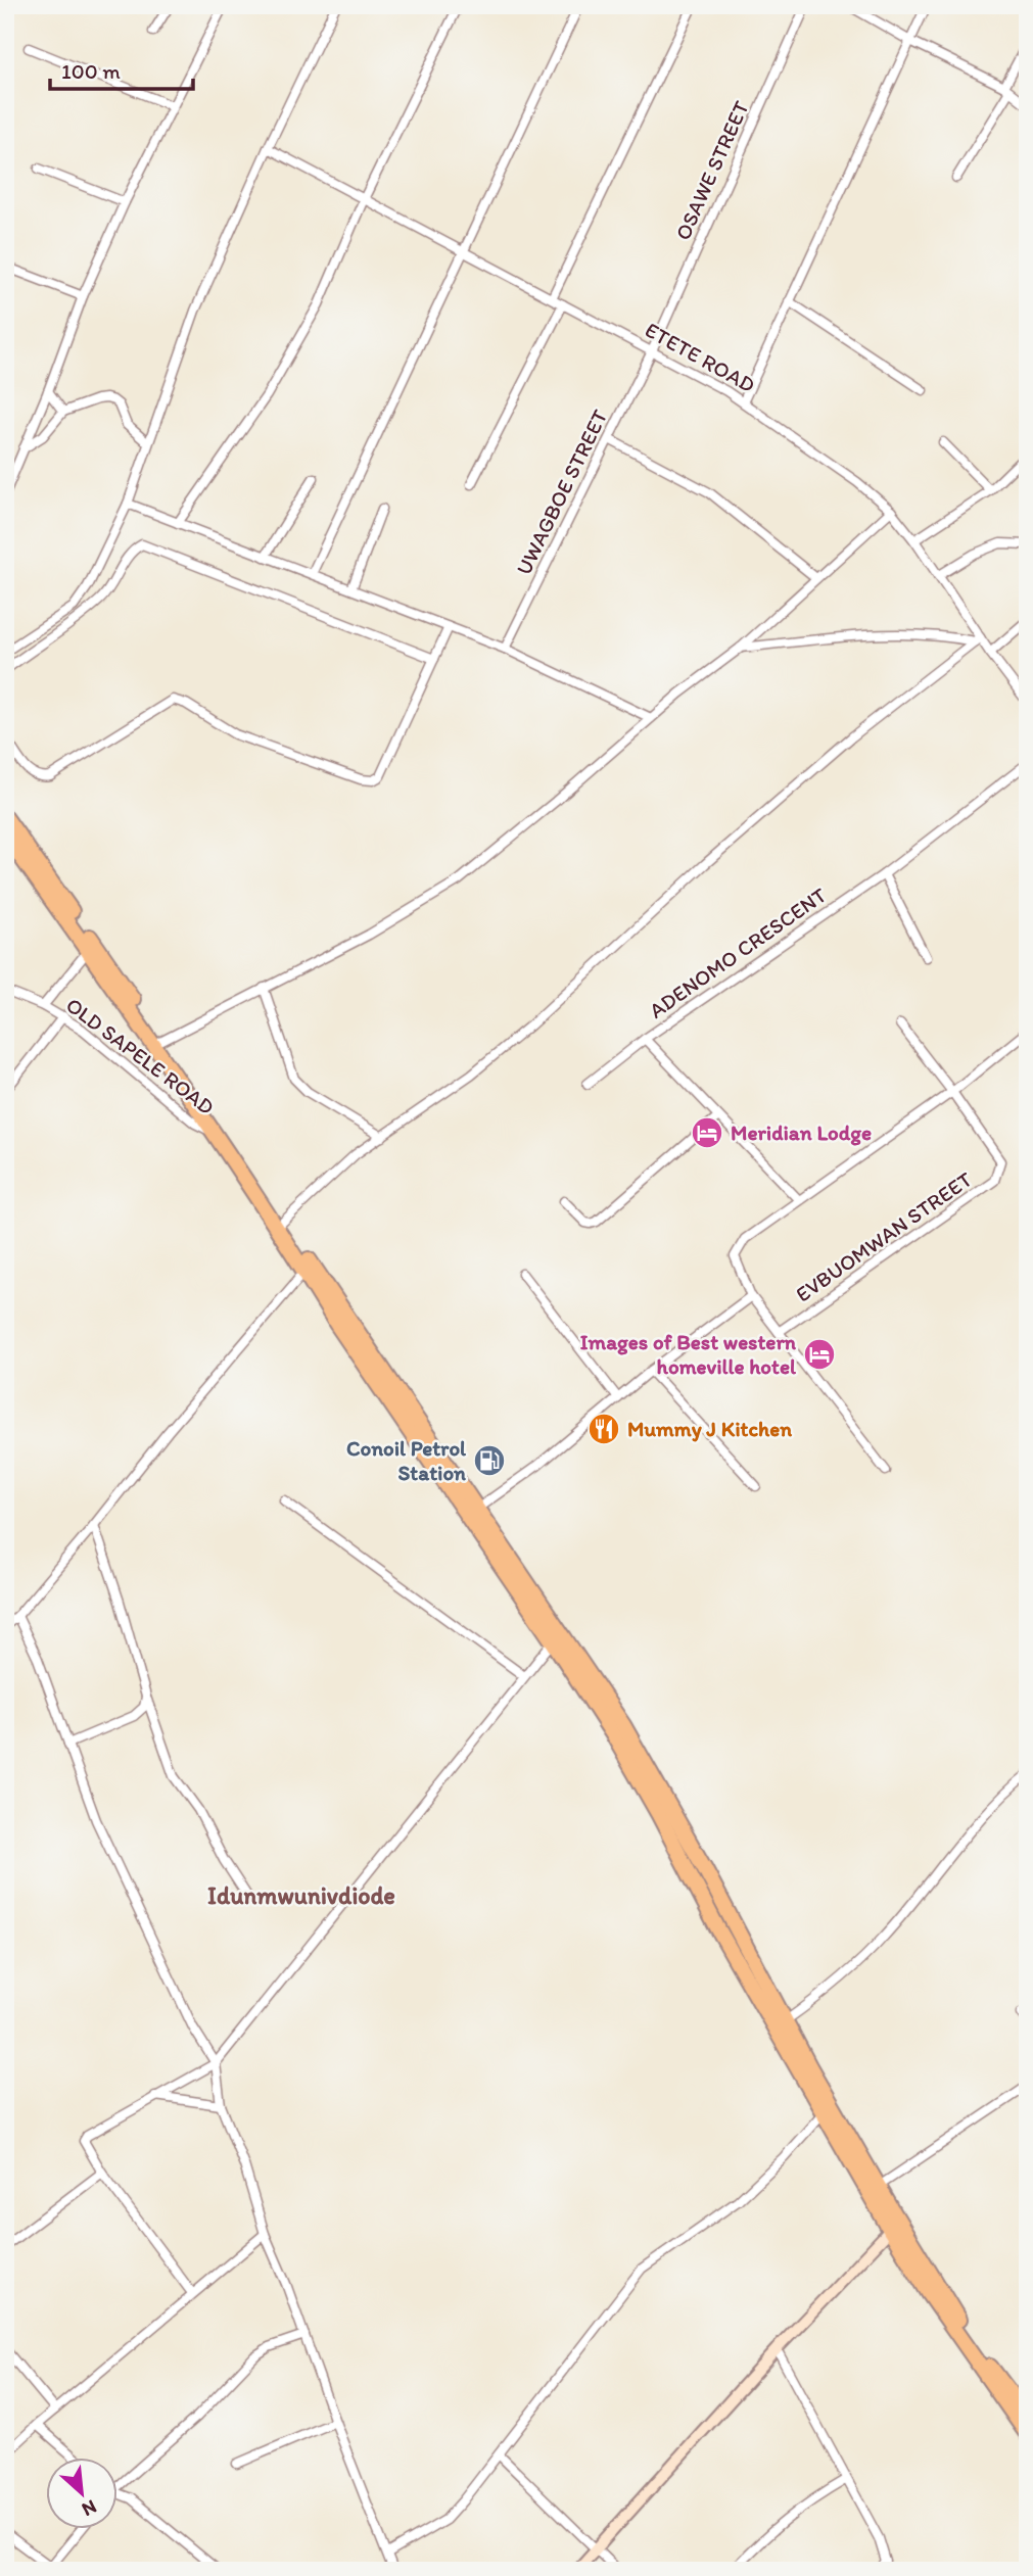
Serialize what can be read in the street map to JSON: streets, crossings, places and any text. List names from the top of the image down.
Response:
{
  "streets": {
    "street": [
      "OSAWE STREET",
      "ETETE ROAD",
      "UWAGBOE STREET",
      "ADENOMO CRESCENT",
      "OLD SAPELE ROAD",
      "EVBUOMWAN STREET"
    ]
  },
  "crossings": [
    ["OSAWE STREET", "ETETE ROAD"],
    ["OSAWE STREET", "UWAGBOE STREET"],
    ["ETETE ROAD", "UWAGBOE STREET"]
  ],
  "districts": ["Idunmwunivdiode"],
  "places": {
    "hotel": ["Meridian Lodge", "Images of Best western homeville hotel"],
    "restaurant": ["Mummy J Kitchen"],
    "fuel station": ["Conoil Petrol Station"]
  },
  "scale_bar": "100 m",
  "north": "bottom right"
}
